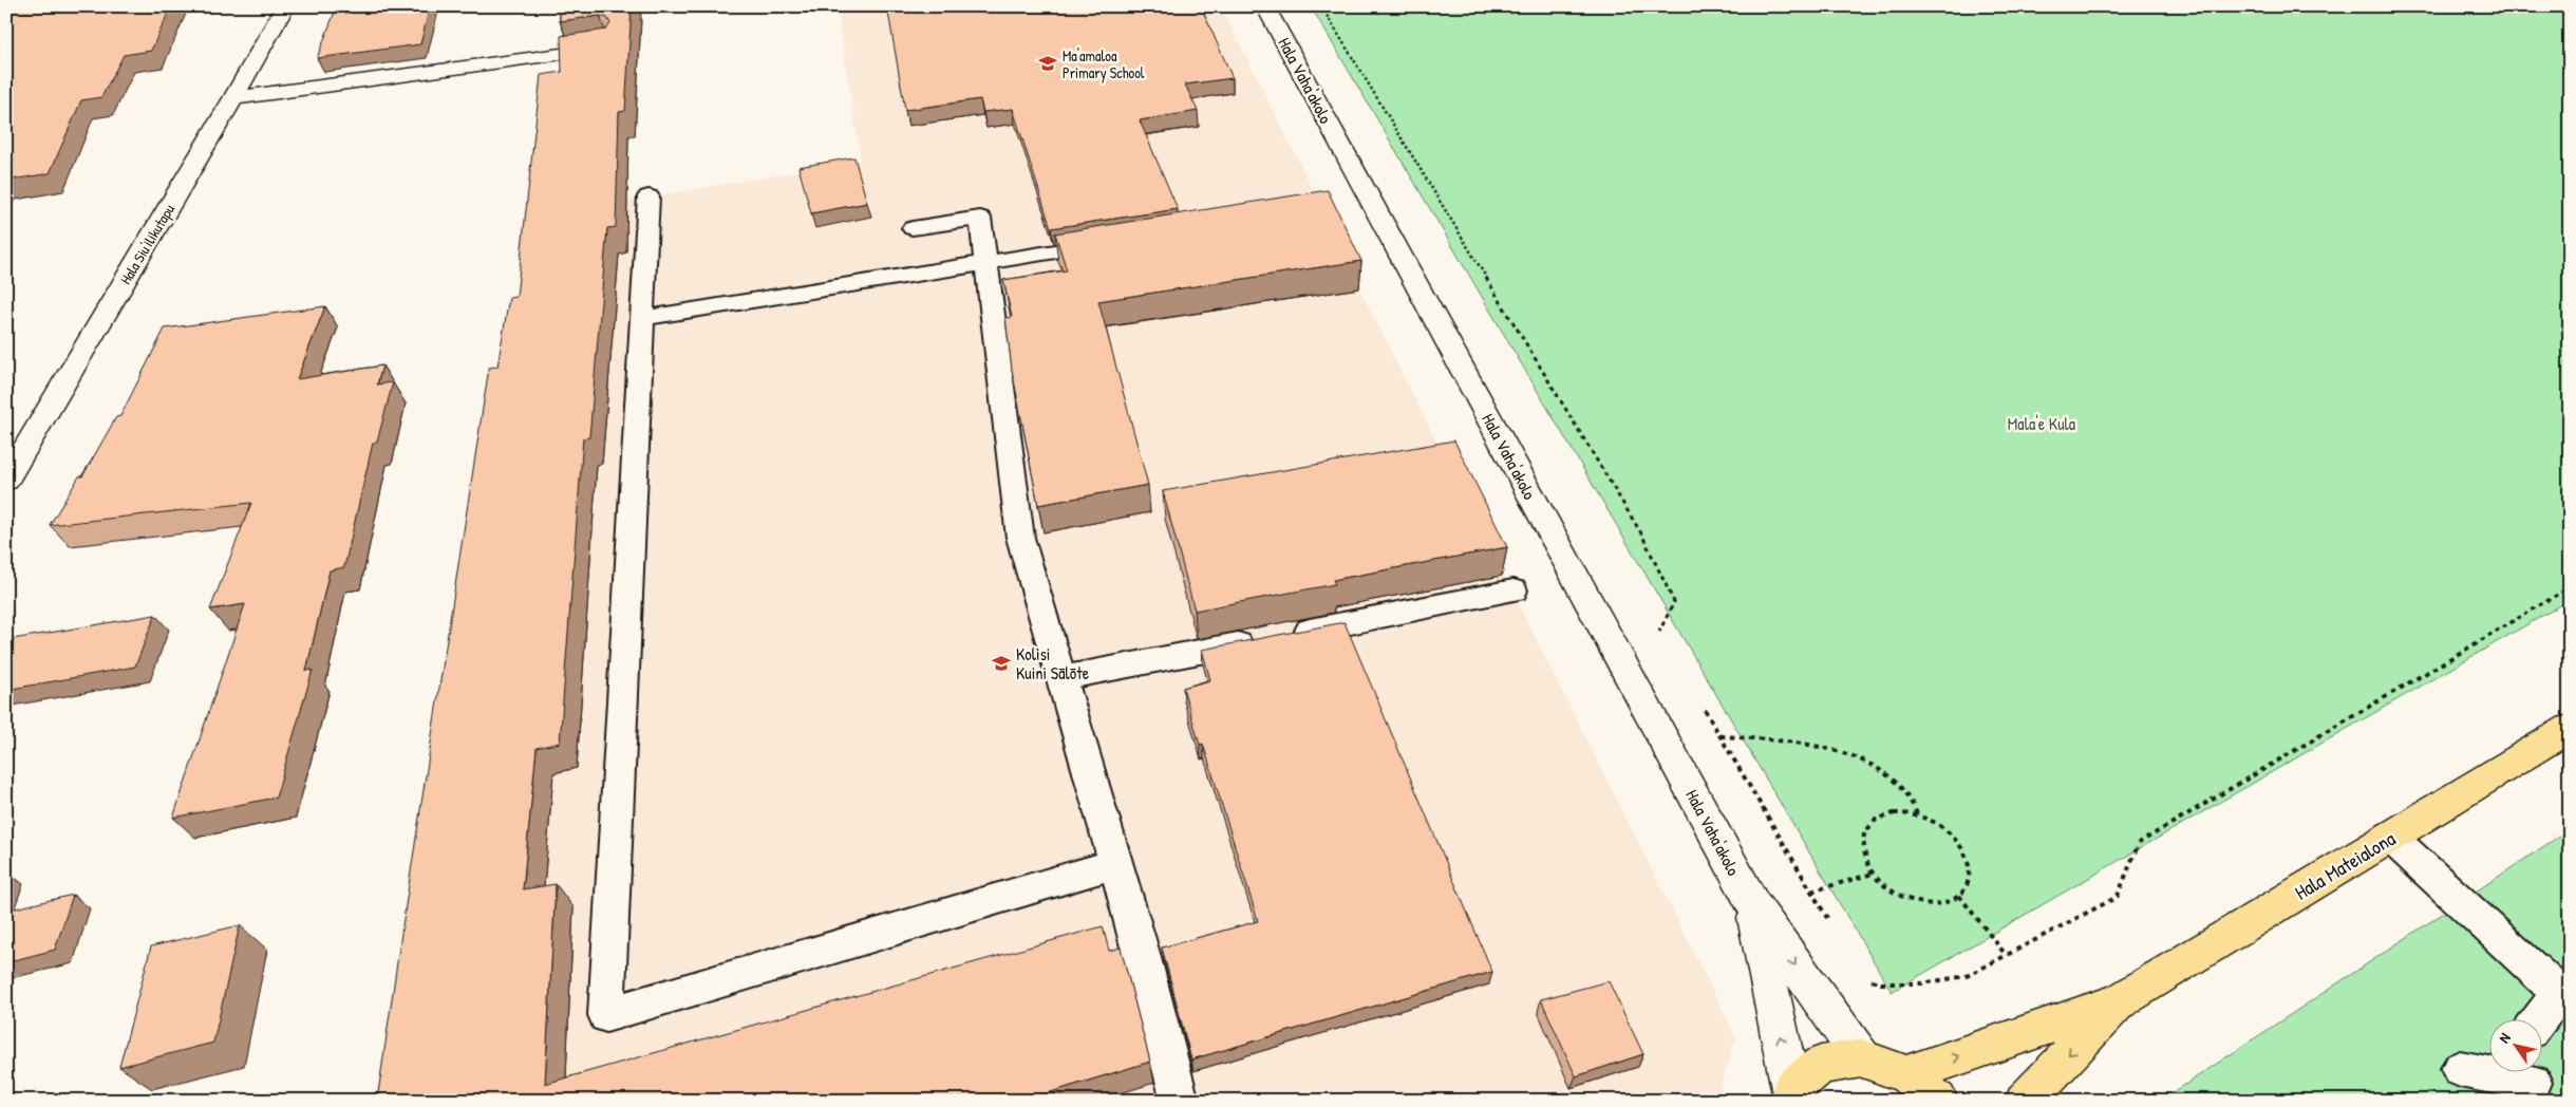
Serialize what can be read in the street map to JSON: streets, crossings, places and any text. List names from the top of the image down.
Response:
{
  "streets": {
    "main road": ["Hala Vaha'akolo", "Hala Siu'ilikutapu", "Hala Mateialona"]
  },
  "parks": ["Mala'e Kula"],
  "places": {
    "school or university": ["Ma'amaloa Primary School", "Kolisi Kuini Sālōte"]
  },
  "north": "top left"
}
